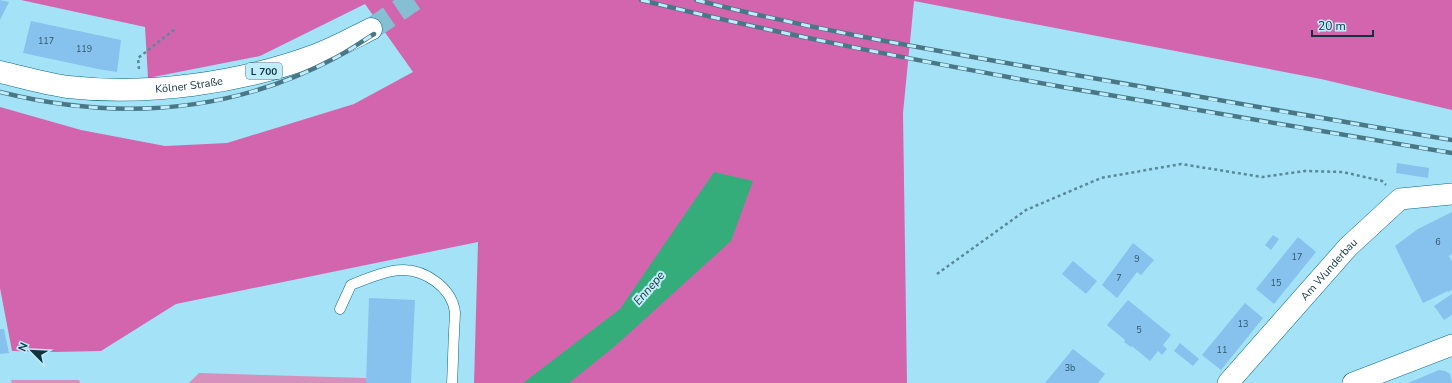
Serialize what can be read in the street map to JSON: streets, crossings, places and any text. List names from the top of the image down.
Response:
{
  "streets": {
    "main road": ["L 700", "Kölner Straße"],
    "street": ["Am Wunderbau"]
  },
  "water": ["Ennepe"],
  "house_numbers": [
    "117",
    "119",
    "6",
    "17",
    "9",
    "7",
    "15",
    "13",
    "5",
    "11",
    "3b"
  ],
  "scale_bar": "20 m",
  "north": "top left"
}
